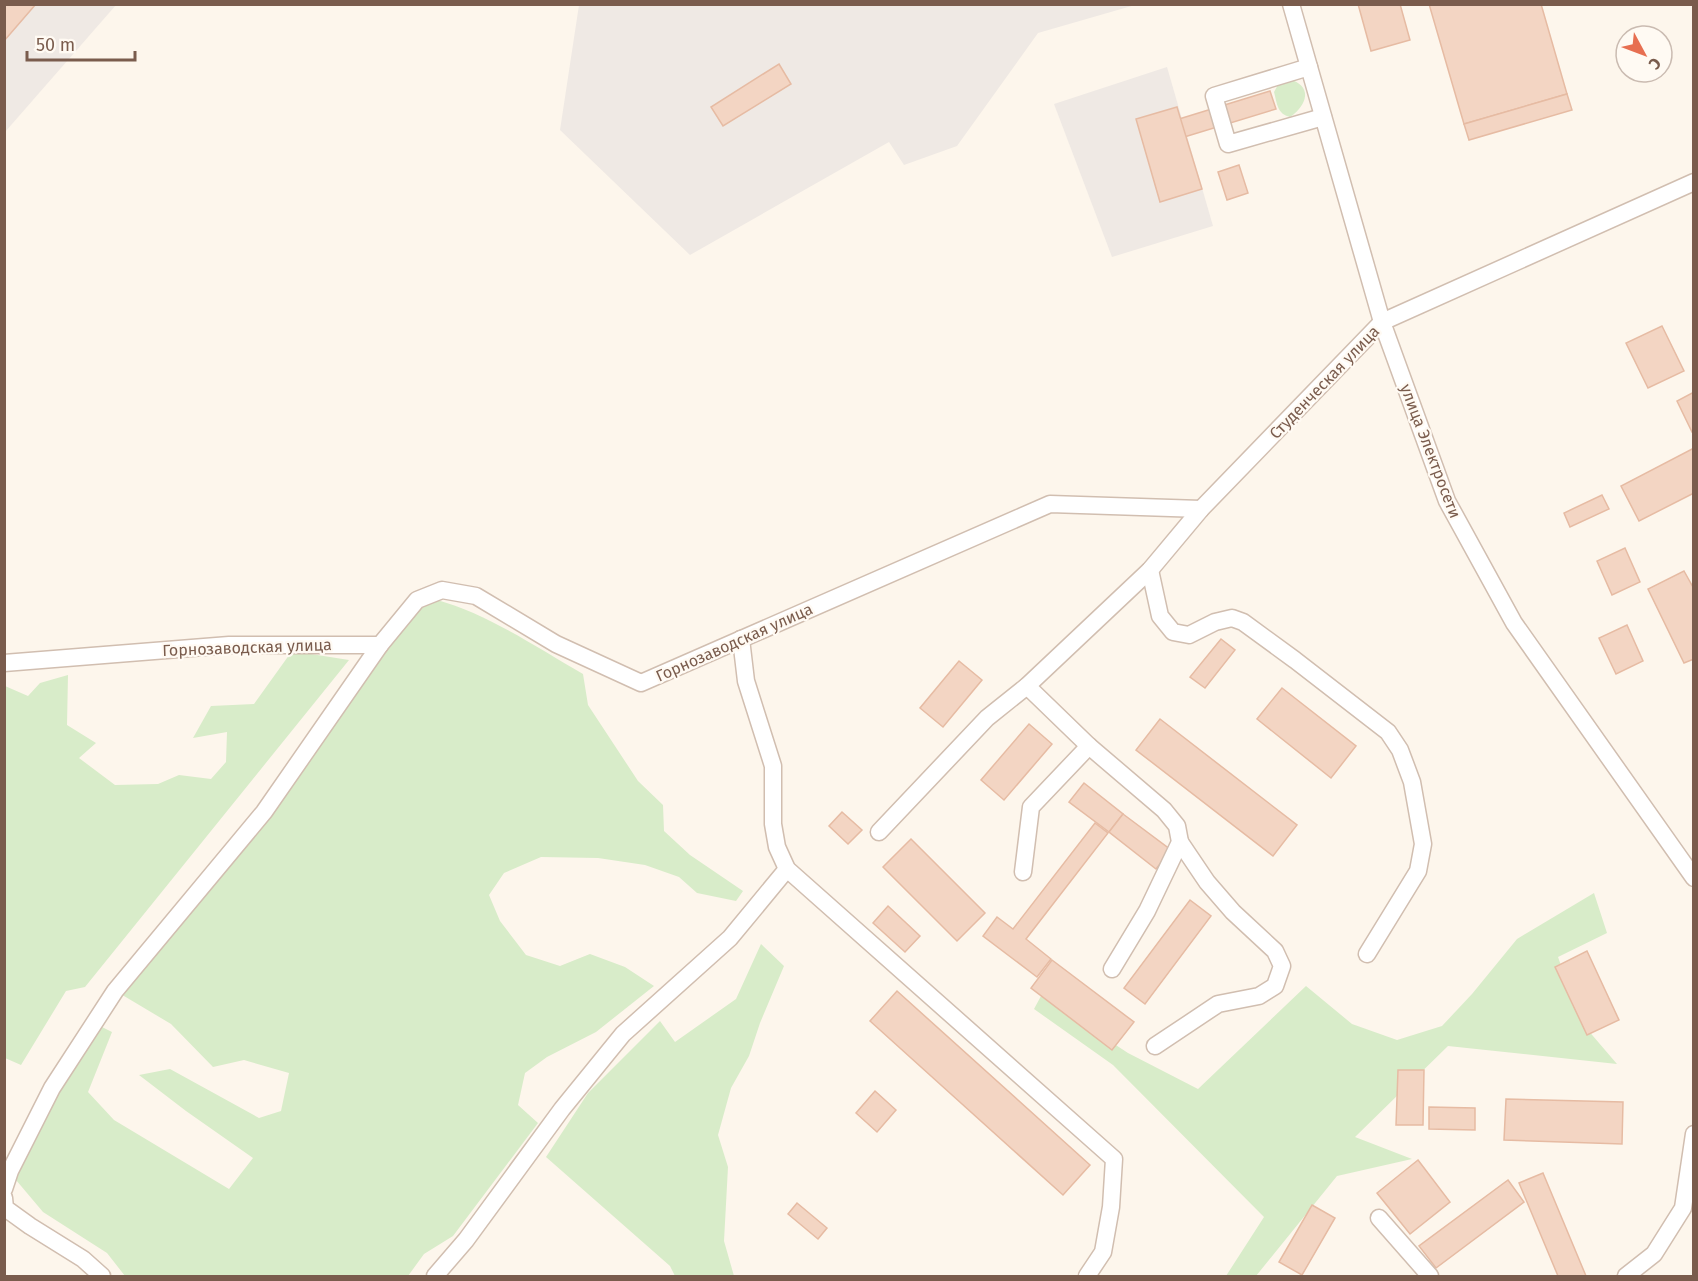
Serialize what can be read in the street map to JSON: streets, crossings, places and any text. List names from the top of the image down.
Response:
{
  "streets": {
    "street": ["Студенческая улица", "улица Электросети", "Горнозаводская улица"]
  },
  "crossings": [
    ["Студенческая улица", "улица Электросети"],
    ["Студенческая улица", "Горнозаводская улица"]
  ],
  "scale_bar": "50 m",
  "north": "bottom right"
}
